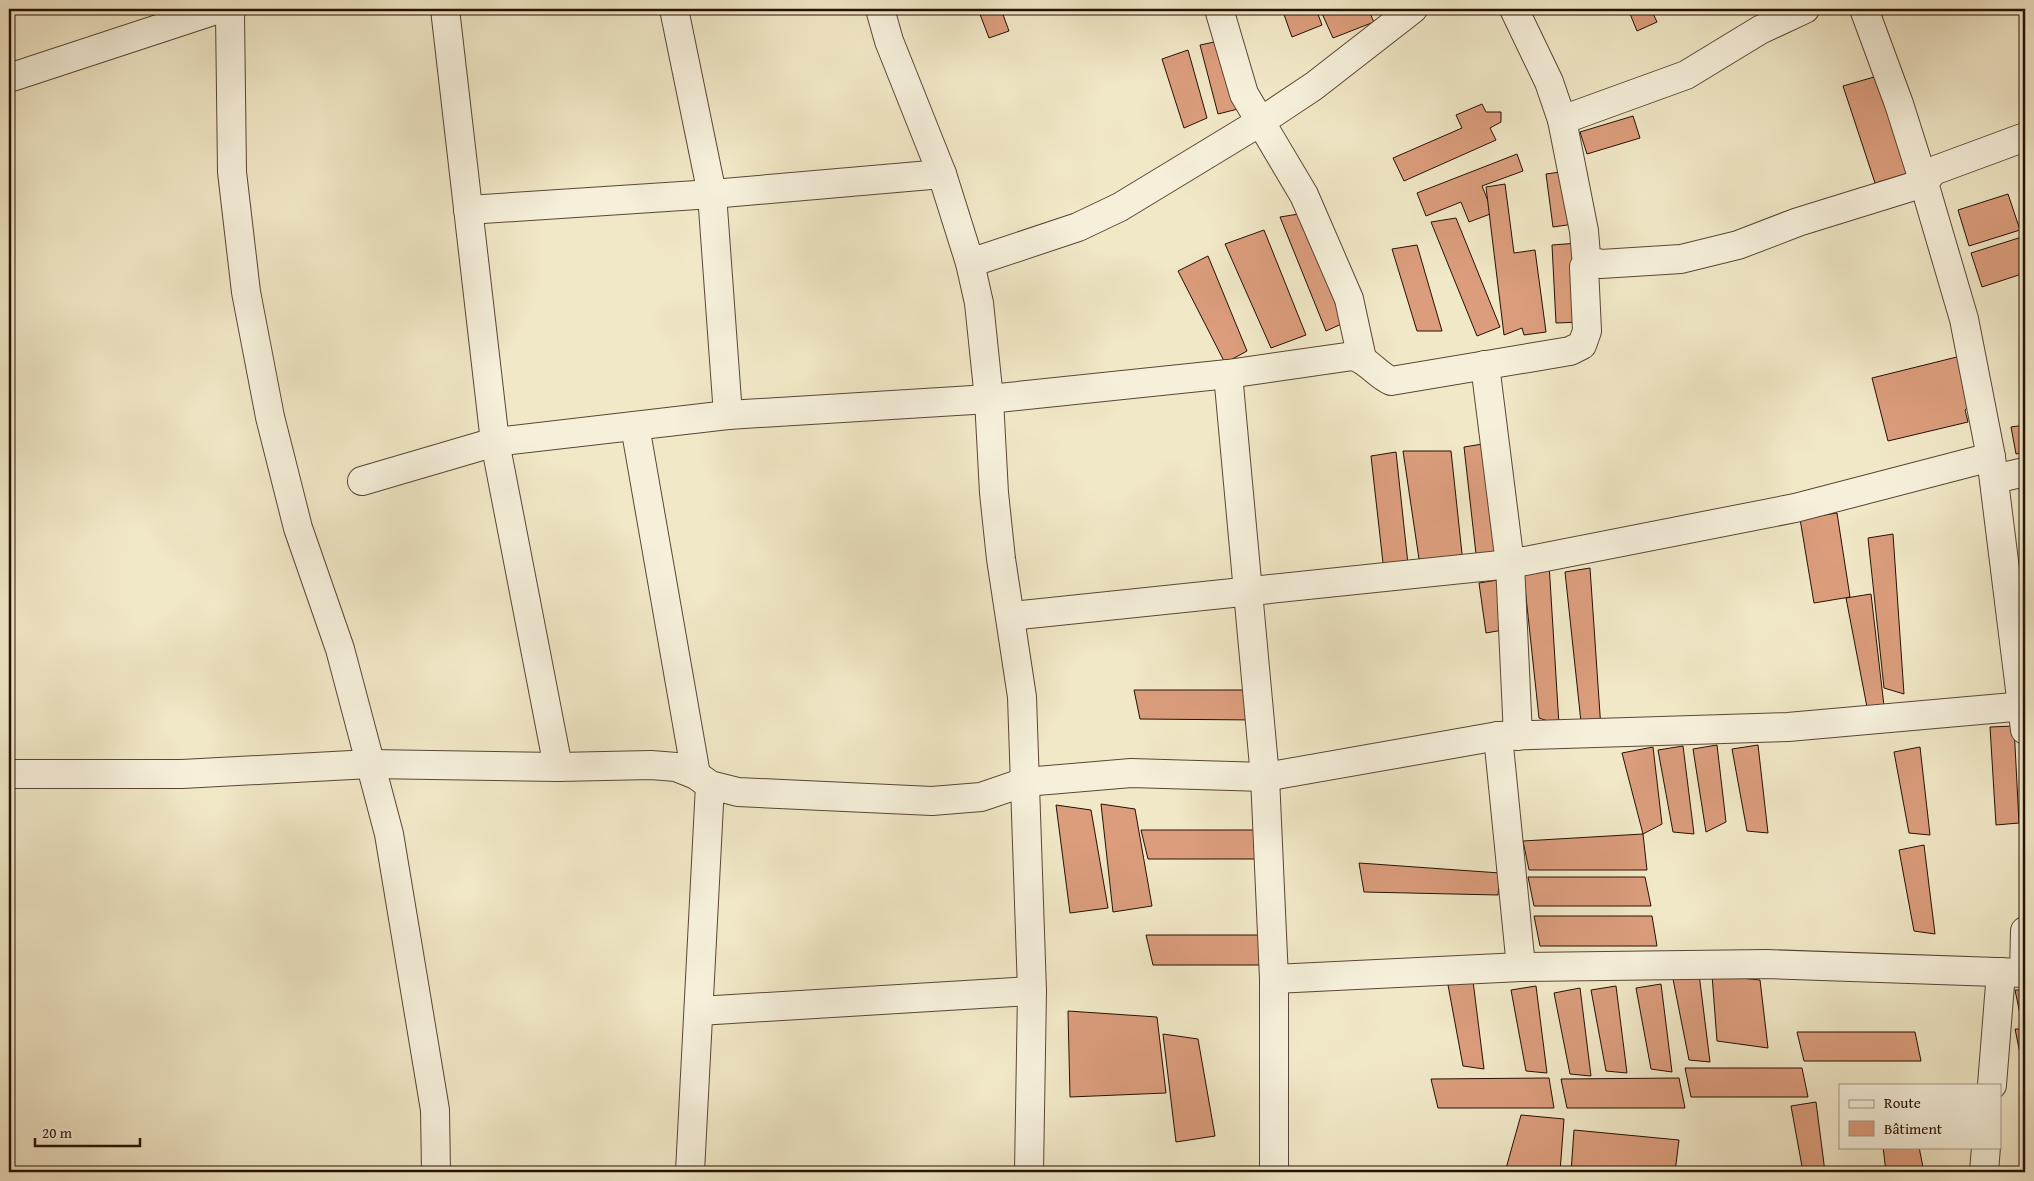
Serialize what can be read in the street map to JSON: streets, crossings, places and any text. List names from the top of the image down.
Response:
{
  "legend": ["Route", "Bâtiment"],
  "scale_bar": "20 m"
}
